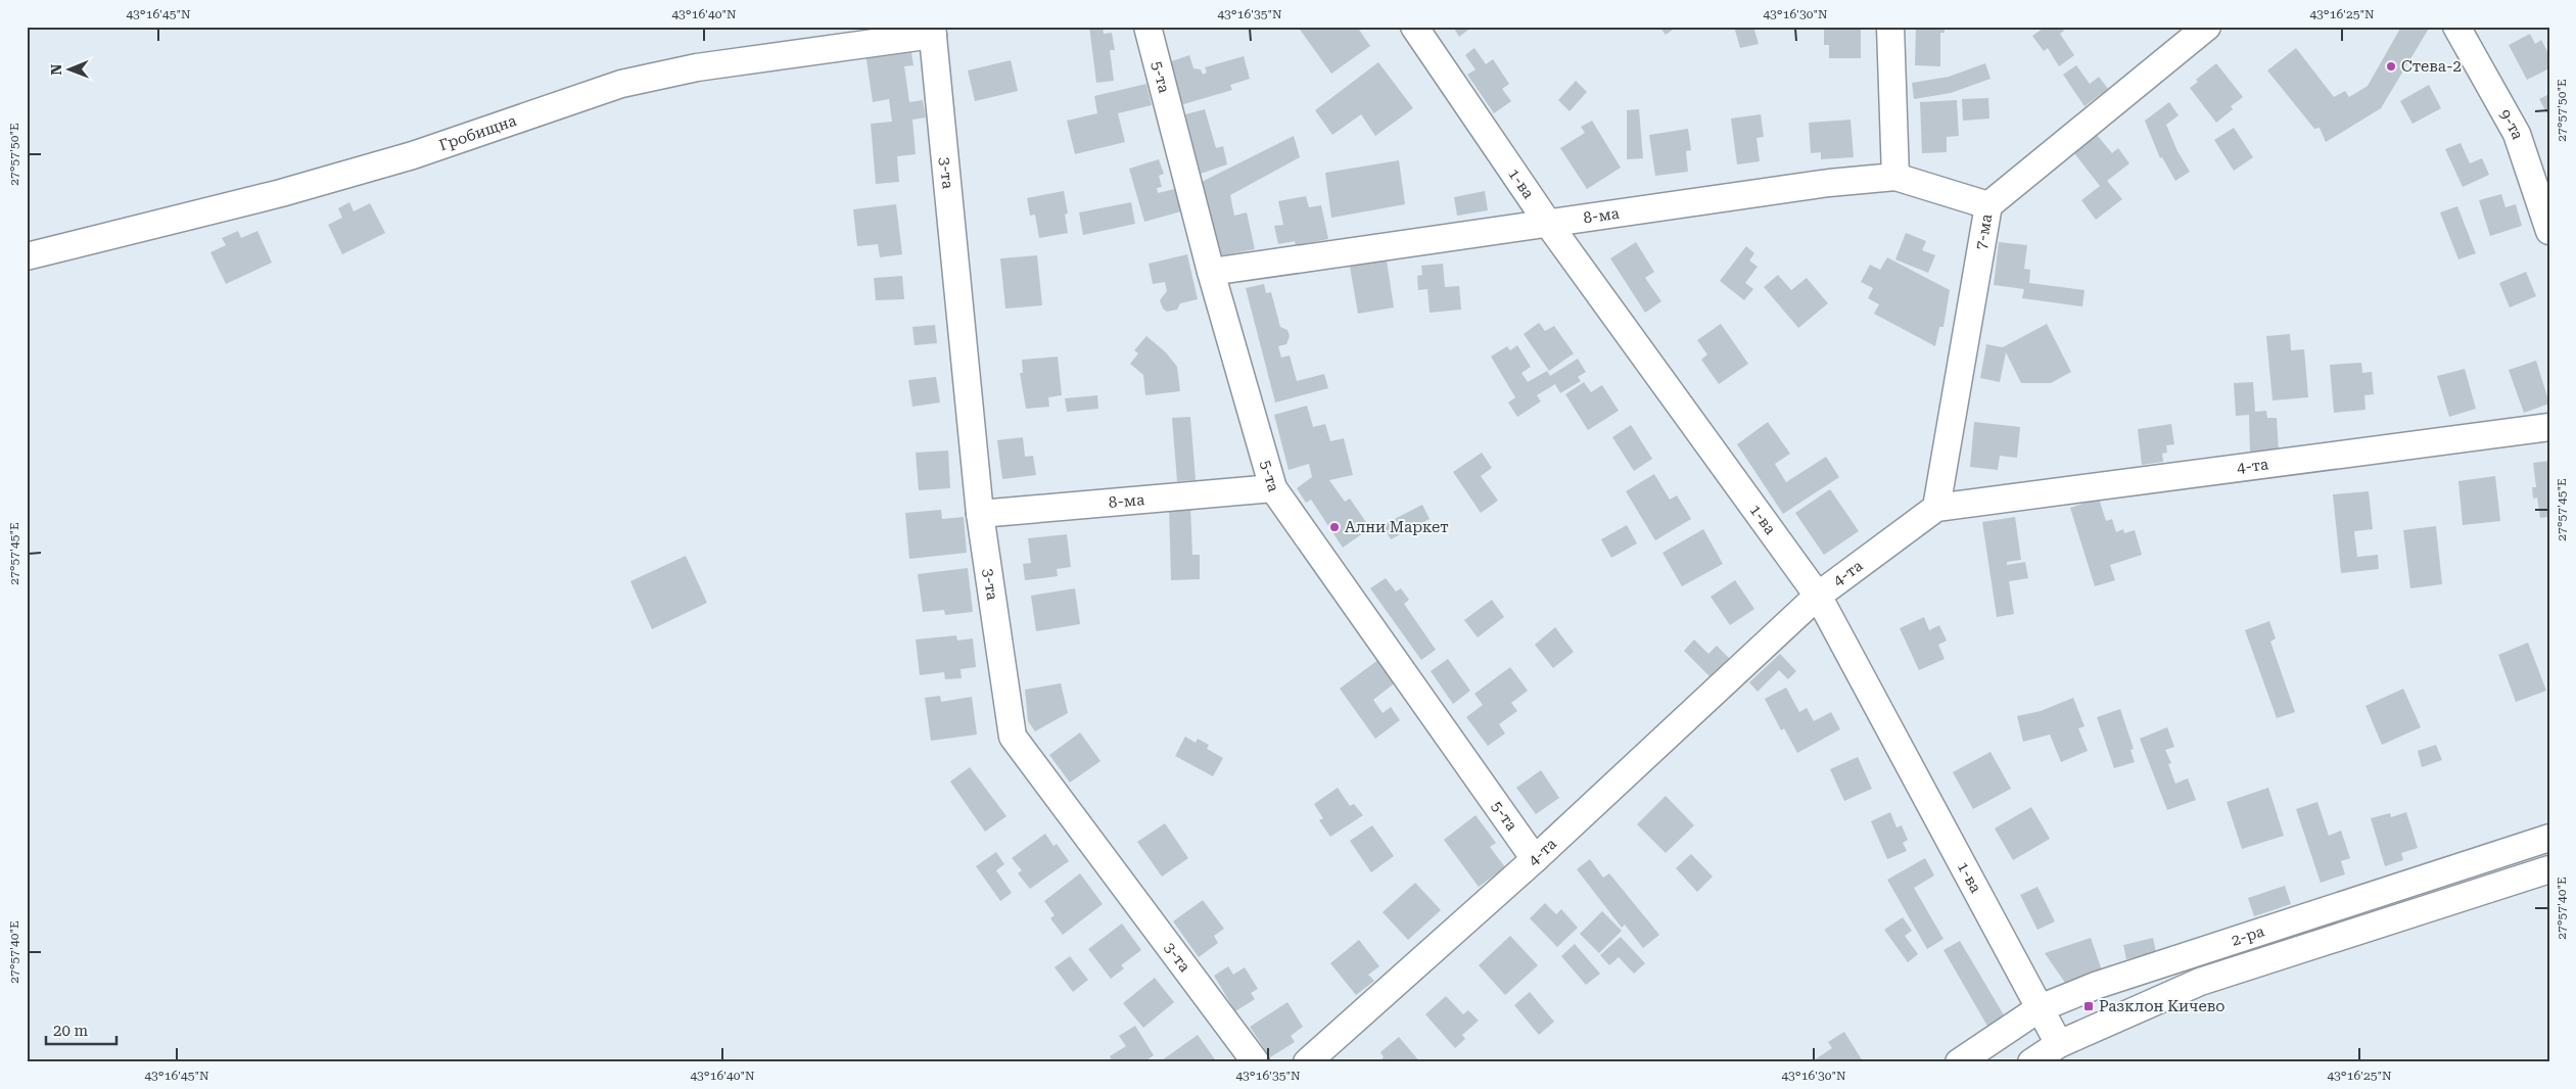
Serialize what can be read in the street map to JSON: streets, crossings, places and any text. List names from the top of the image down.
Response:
{
  "streets": {
    "street": [
      "5-та",
      "9-та",
      "Гробищна",
      "3-та",
      "1-ва",
      "8-ма",
      "7-ма",
      "4-та",
      "2-ра"
    ]
  },
  "crossings": [
    ["5-та", "8-ма"],
    ["5-та", "4-та"],
    ["Гробищна", "3-та"],
    ["3-та", "8-ма"],
    ["1-ва", "8-ма"],
    ["1-ва", "4-та"],
    ["1-ва", "2-ра"],
    ["8-ма", "7-ма"],
    ["7-ма", "4-та"]
  ],
  "places": {
    "other": ["Стева-2", "Ални Маркет"],
    "transit": ["Разклон Кичево"]
  },
  "scale_bar": "20 m",
  "north": "left",
  "coordinates": [
    "43°16'45\"N",
    "43°16'40\"N",
    "43°16'35\"N",
    "43°16'30\"N",
    "43°16'25\"N",
    "27°57'50\"E",
    "27°57'45\"E",
    "27°57'40\"E"
  ]
}
